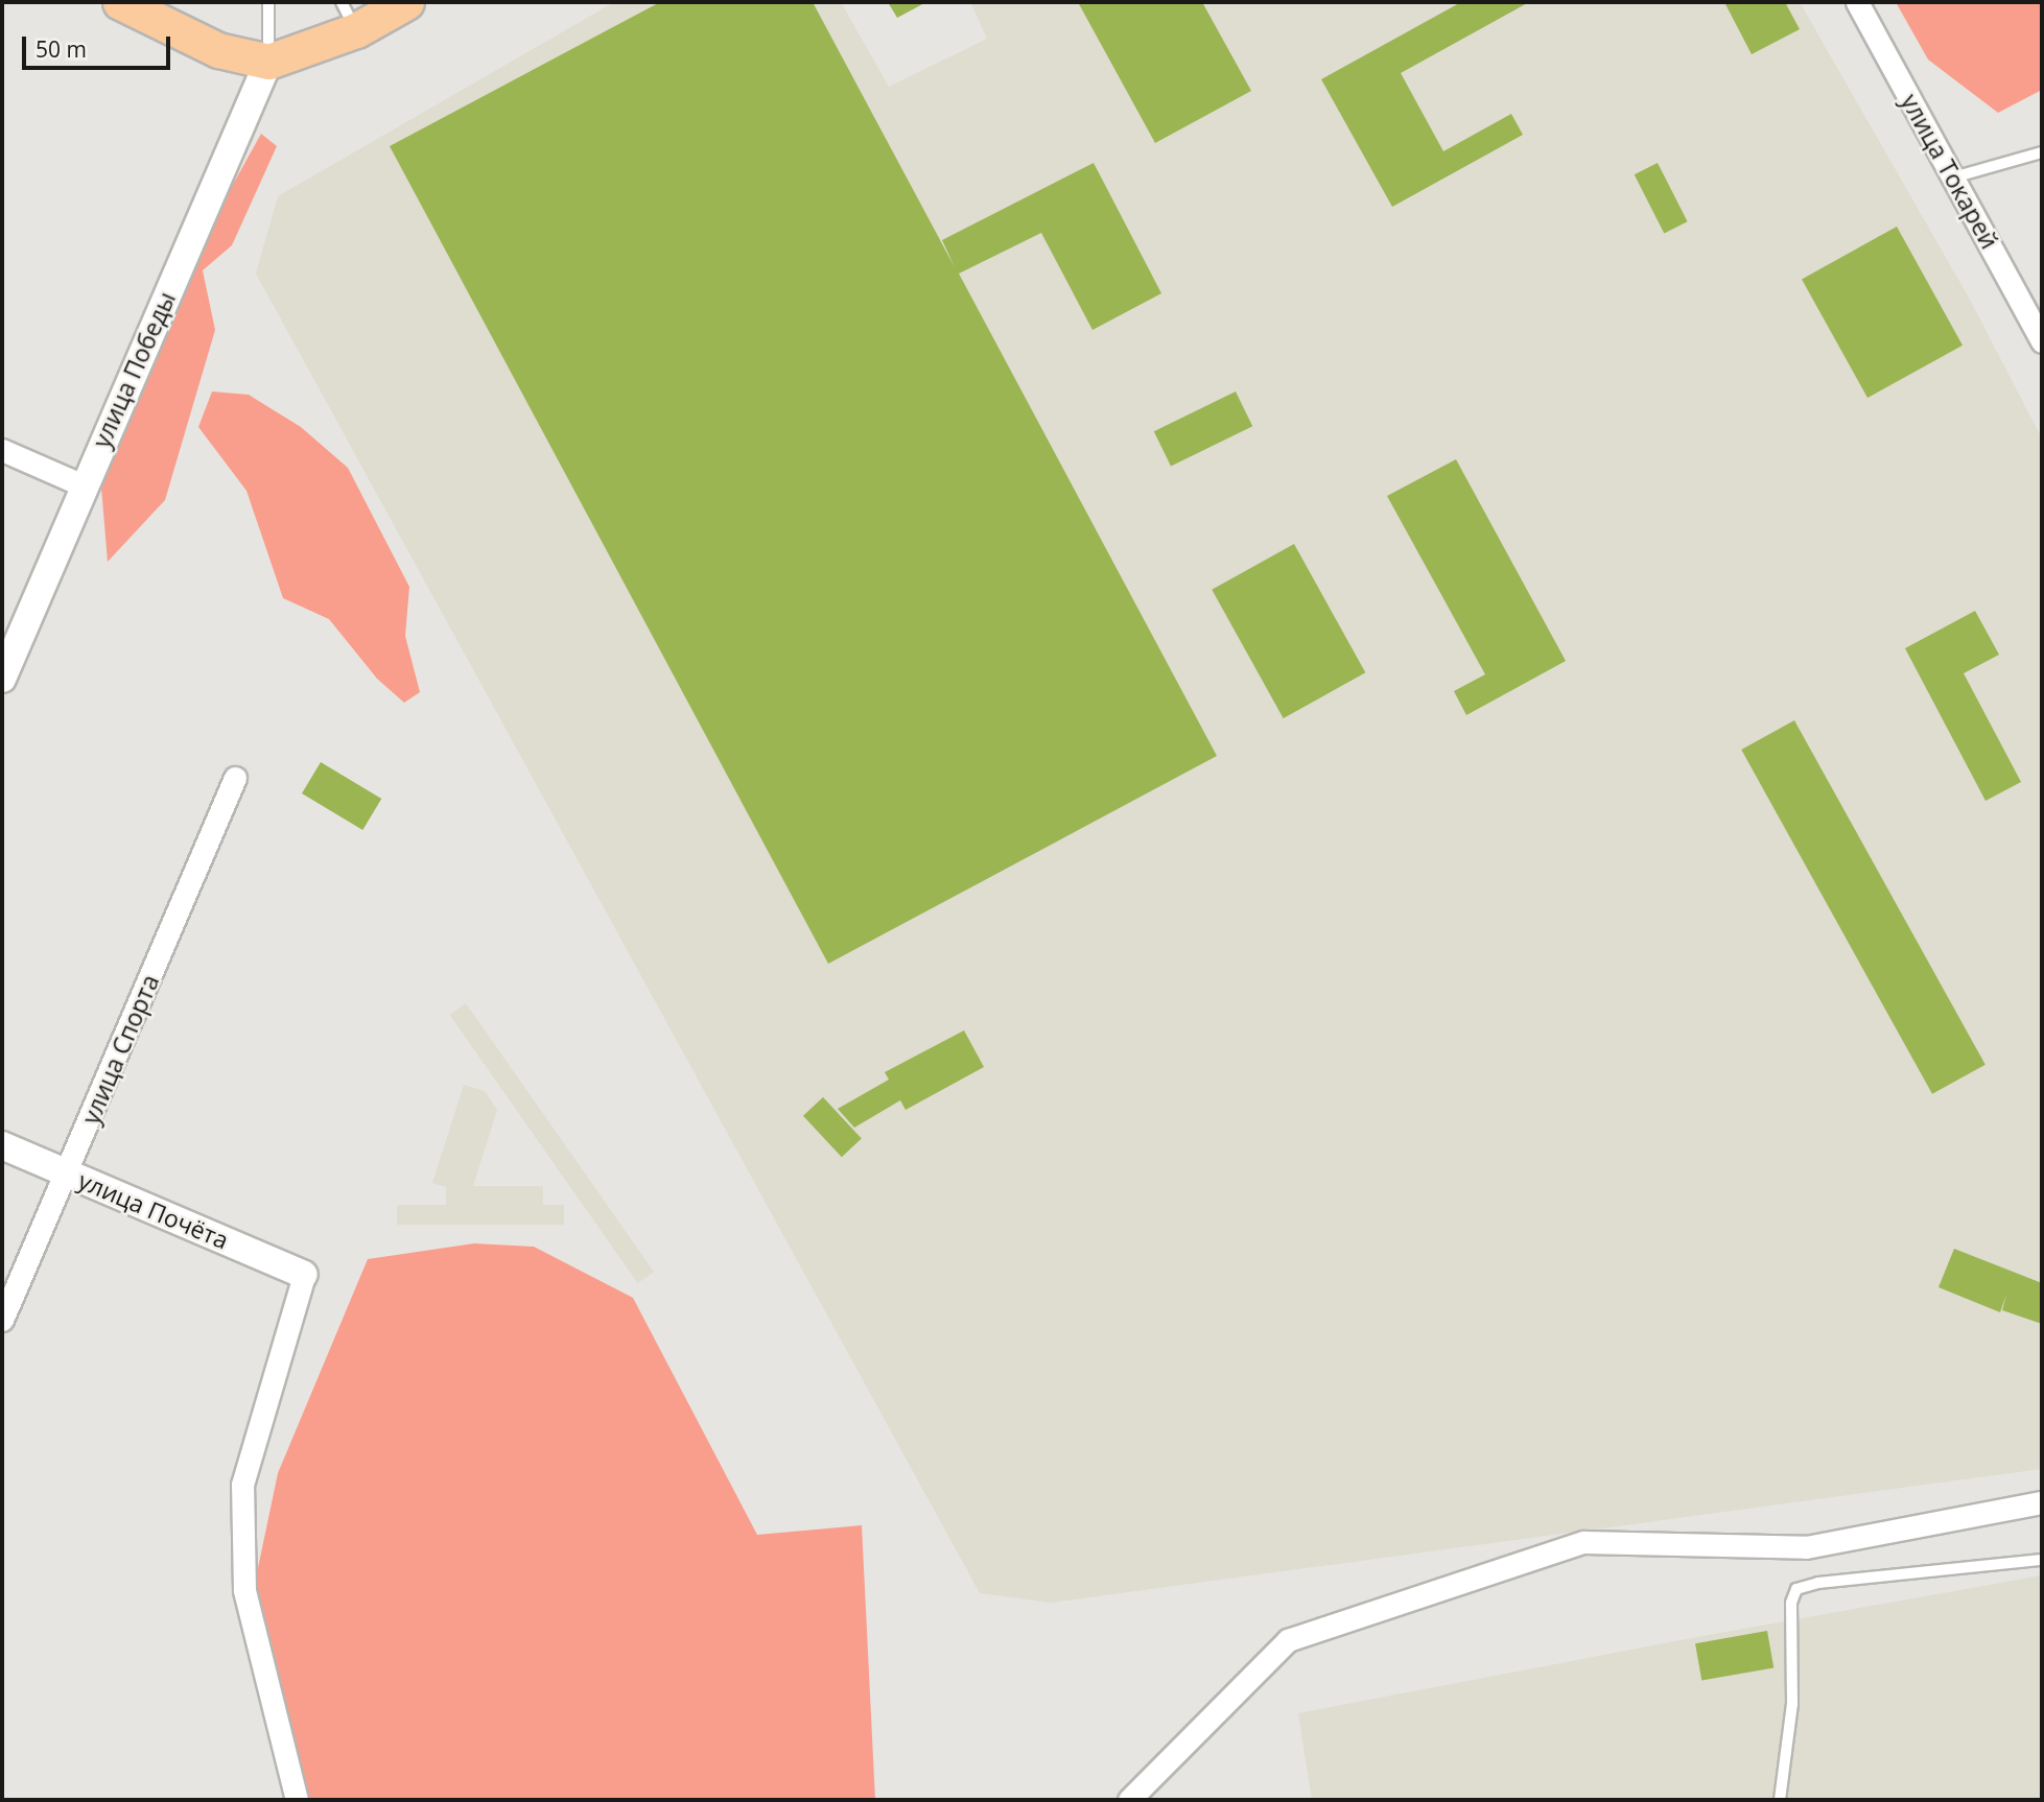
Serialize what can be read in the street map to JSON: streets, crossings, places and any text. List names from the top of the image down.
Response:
{
  "streets": {
    "street": [
      "улица Токарей",
      "улица Победы",
      "улица Спорта",
      "улица Почёта"
    ]
  },
  "crossings": [
    ["улица Спорта", "улица Почёта"]
  ],
  "scale_bar": "50 m"
}
